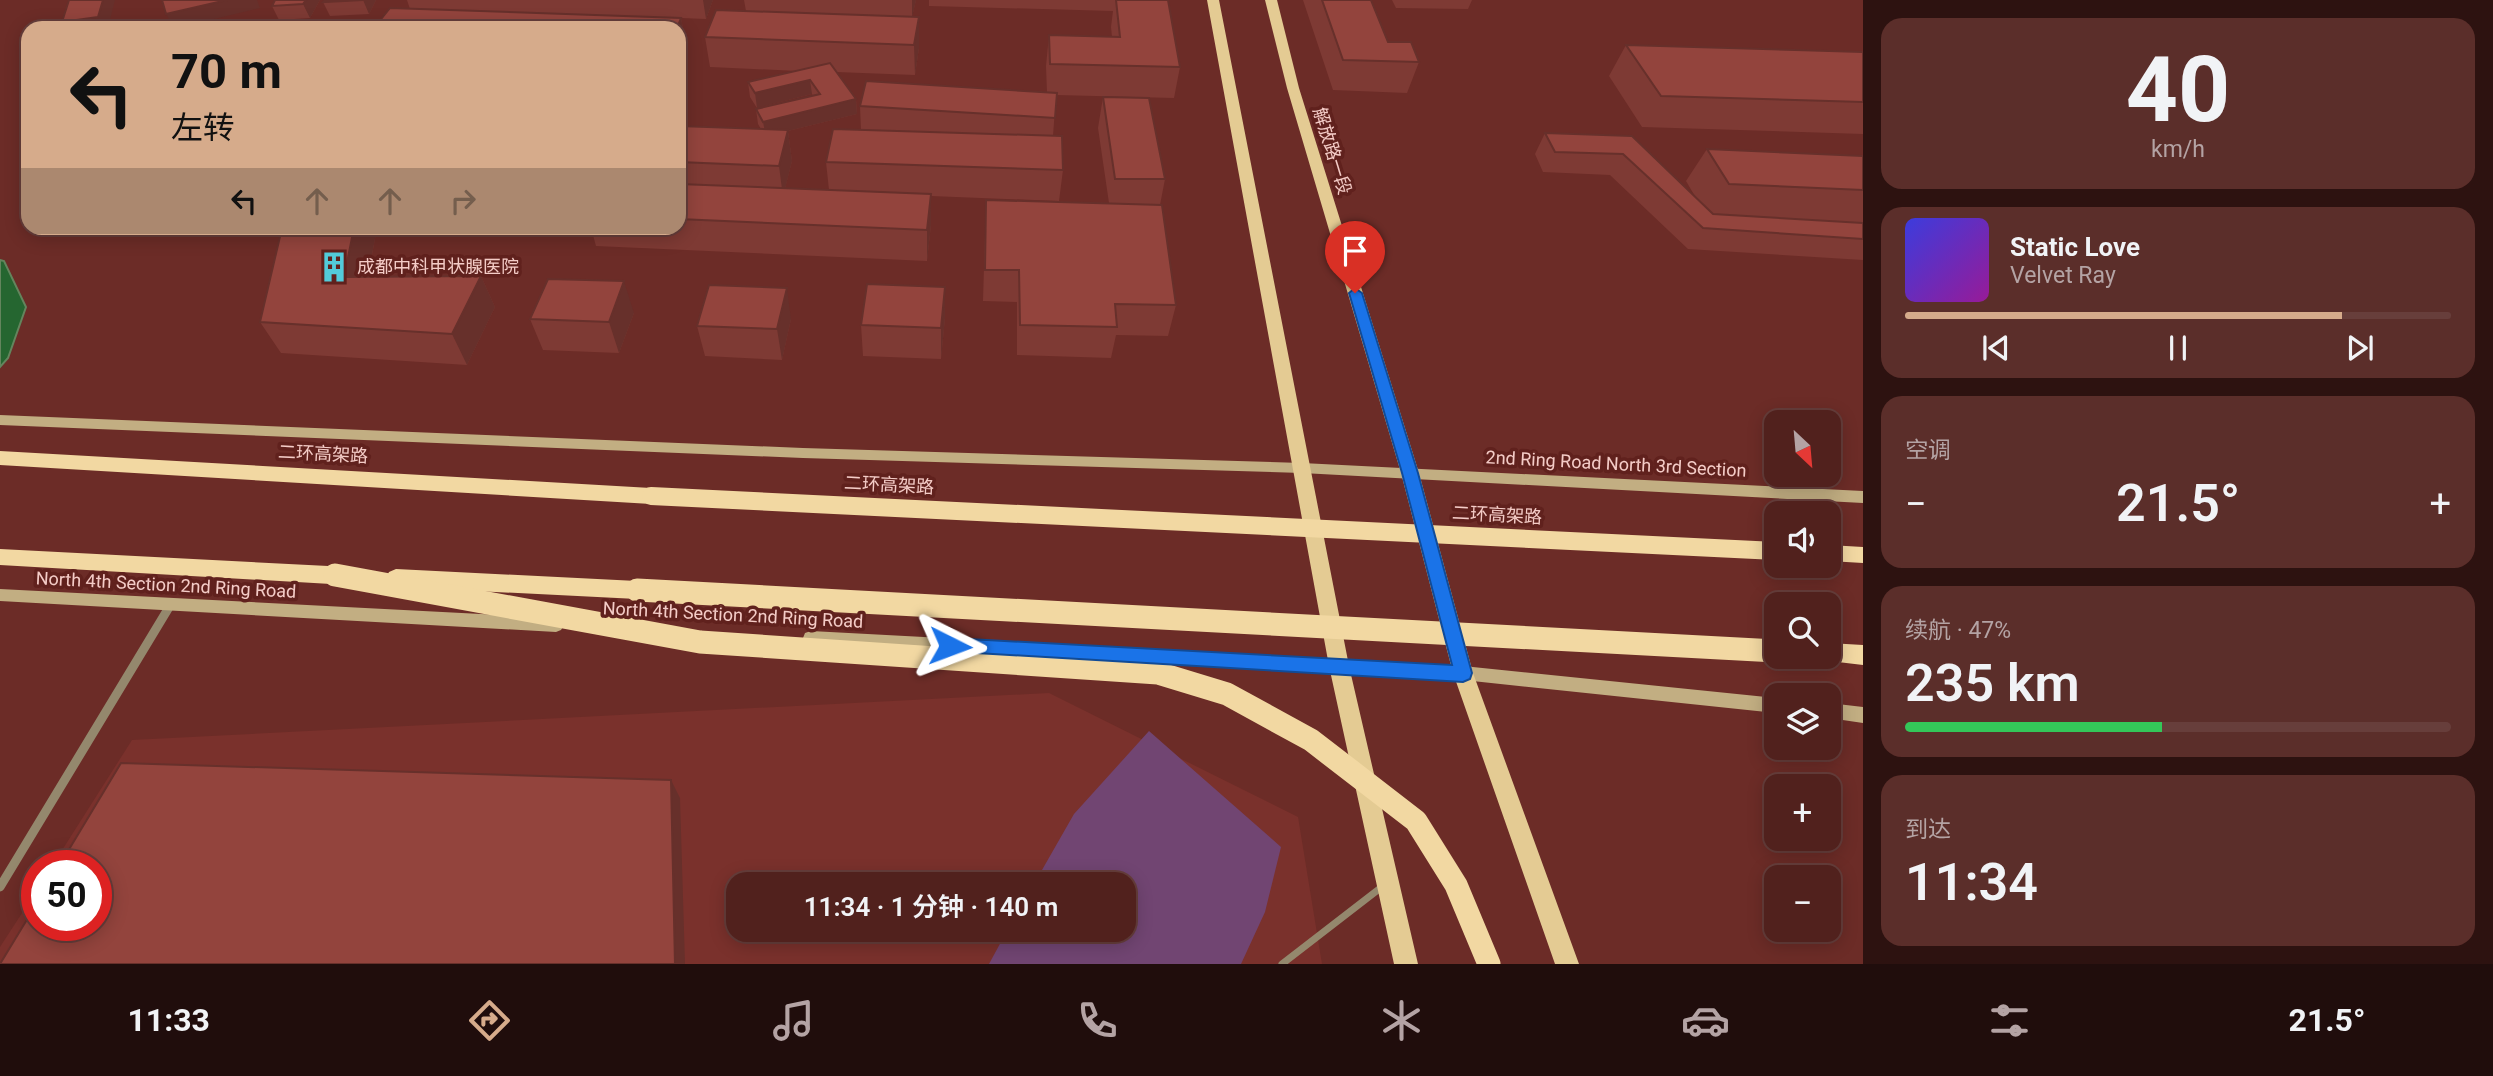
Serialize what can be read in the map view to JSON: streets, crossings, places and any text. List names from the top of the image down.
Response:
{
  "streets": {
    "highway": ["二环高架路"],
    "main road": ["解放路一段", "2nd Ring Road North 3rd Section", "North 4th Section 2nd Ring Road"]
  },
  "crossings": [
    ["解放路一段", "2nd Ring Road North 3rd Section"],
    ["解放路一段", "North 4th Section 2nd Ring Road"]
  ],
  "places": {
    "building": ["成都中科甲状腺医院"]
  },
  "north": "bottom right",
  "page": {
    "tile": [
      ["40", "km/h"],
      "空调",
      ["续航 · 47%", "235 km"],
      ["到达", "11:34"]
    ],
    "turn": ["70 m", "左转"],
    "song": ["Static Love", "Velvet Ray"],
    "map_buttons": ["+", "−"],
    "heat": ["−", "21.5°", "+"],
    "limit": "50",
    "trip": "11:34 · 1 分钟 · 140 m",
    "tabs": ["11:33", "21.5°"]
  }
}
